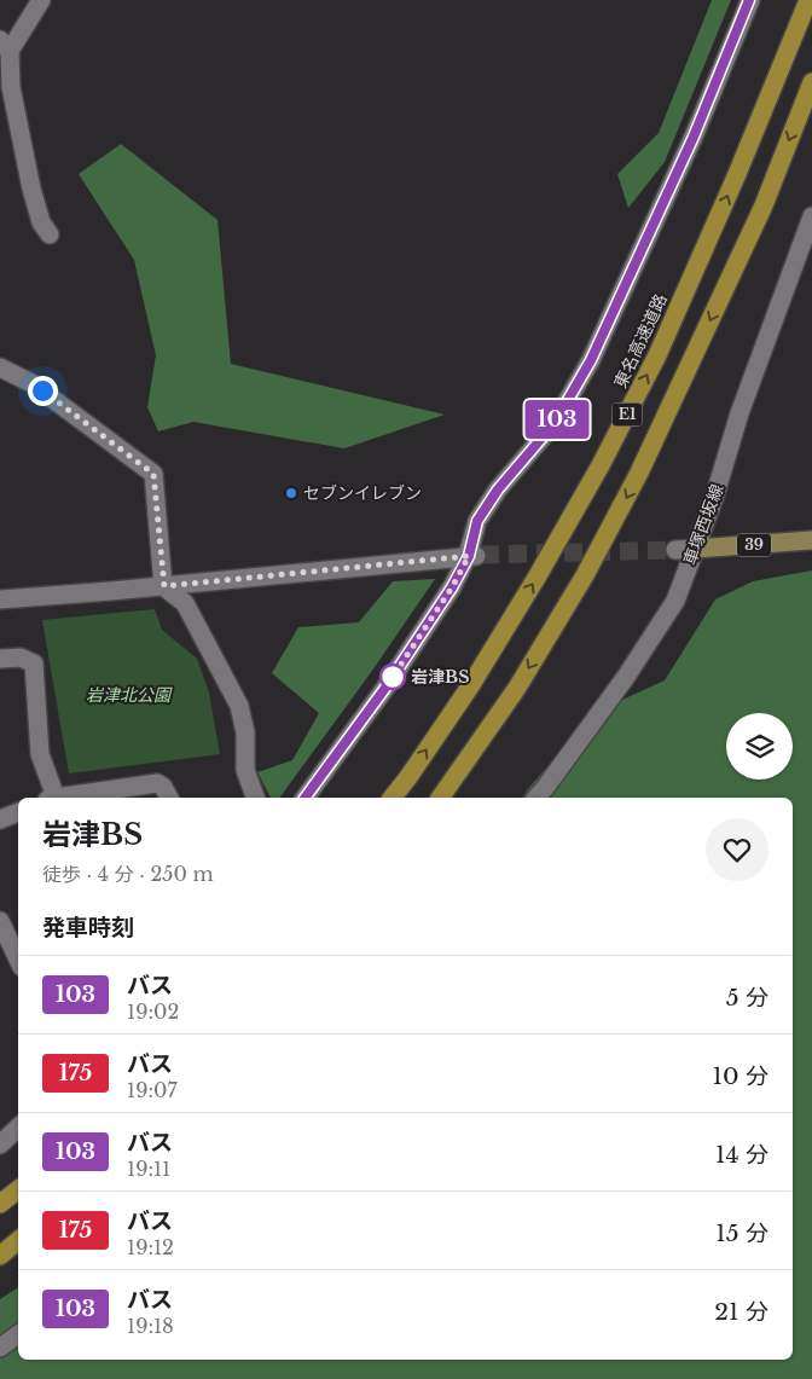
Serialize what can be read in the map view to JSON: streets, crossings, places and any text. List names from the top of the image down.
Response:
{
  "streets": {
    "highway": ["東名高速道路", "E1"],
    "main road": ["39"],
    "street": ["車塚西坂線"]
  },
  "crossings": [
    ["車塚西坂線", "39"]
  ],
  "parks": ["岩津北公園"],
  "places": ["セブンイレブン", "岩津BS"],
  "lines": ["bus line 103"],
  "page": {
    "on_map": "103",
    "heading": [
      ["岩津BS", "徒歩 · 4 分 · 250 m"],
      "発車時刻"
    ],
    "list": [
      {
        "mark": "103",
        "name": "バス",
        "note": "19:02",
        "value": "5 分"
      },
      {
        "mark": "175",
        "name": "バス",
        "note": "19:07",
        "value": "10 分"
      },
      {
        "mark": "103",
        "name": "バス",
        "note": "19:11",
        "value": "14 分"
      },
      {
        "mark": "175",
        "name": "バス",
        "note": "19:12",
        "value": "15 分"
      },
      {
        "mark": "103",
        "name": "バス",
        "note": "19:18",
        "value": "21 分"
      }
    ]
  }
}
